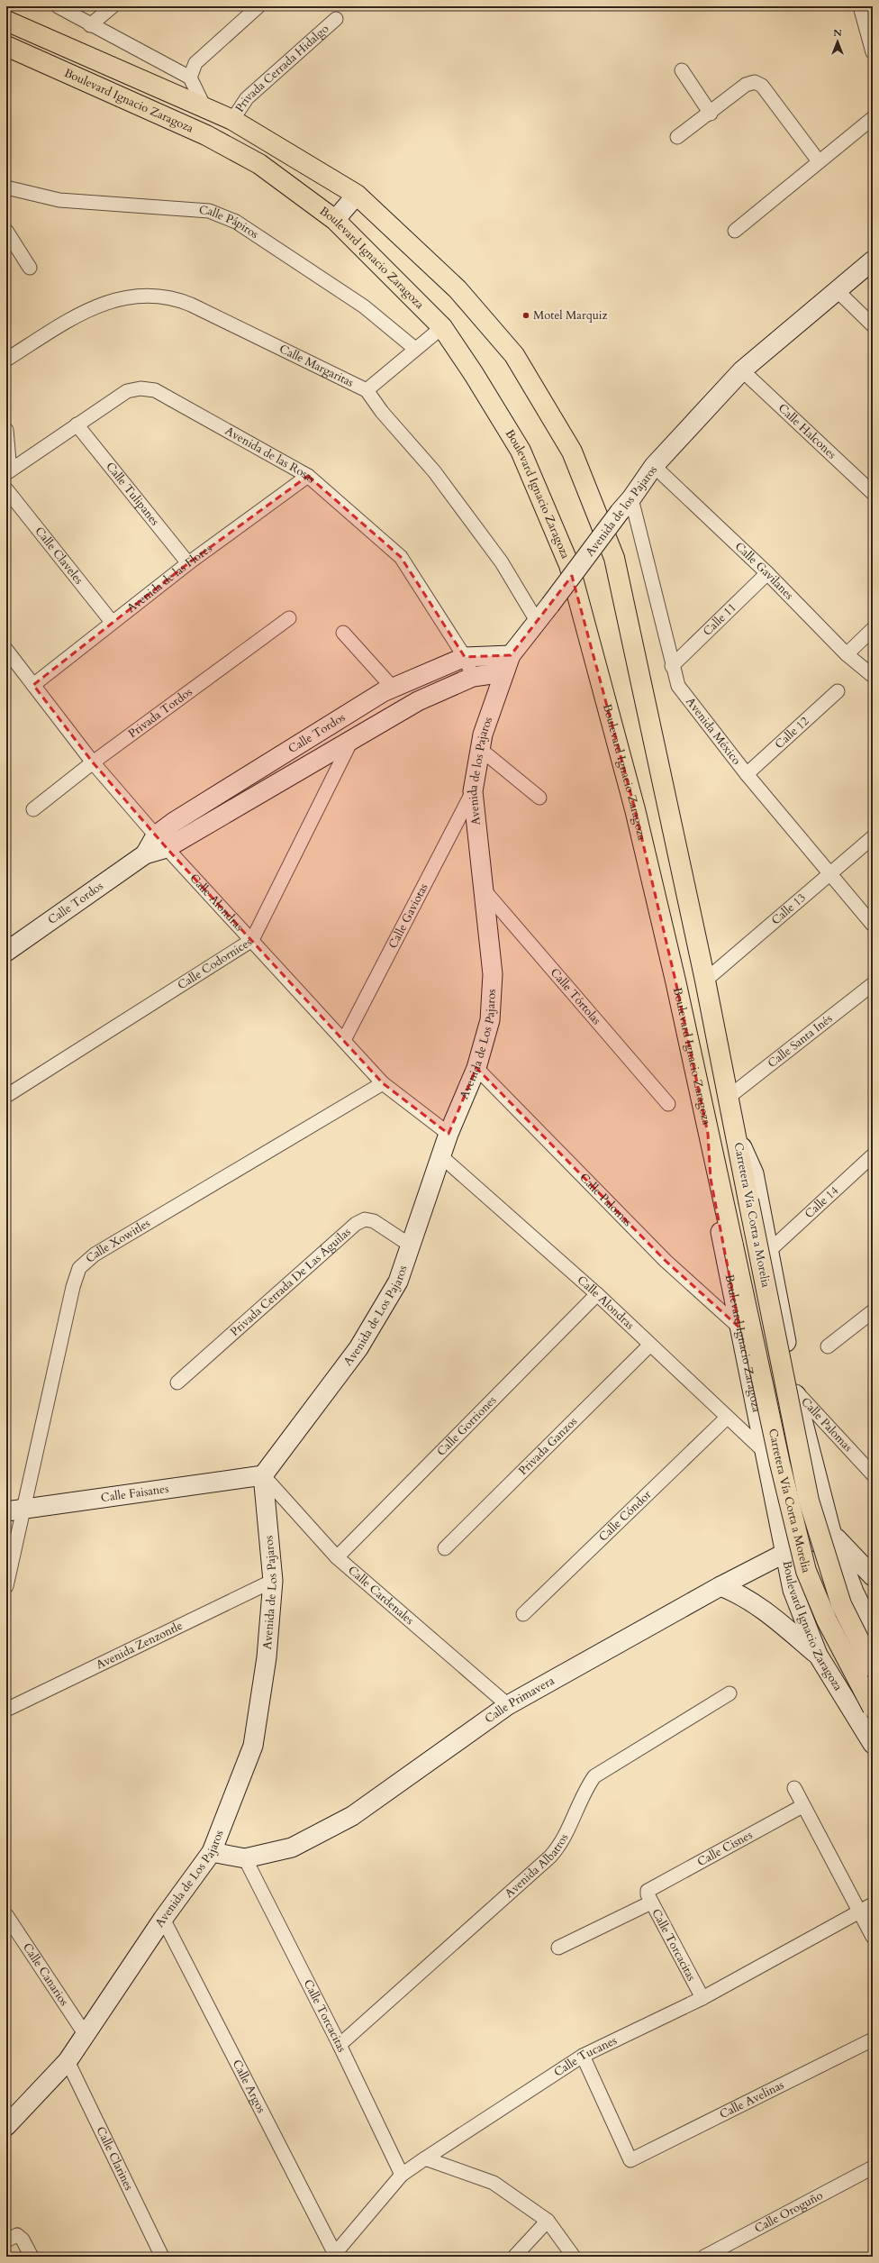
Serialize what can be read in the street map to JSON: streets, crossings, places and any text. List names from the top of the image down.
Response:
{
  "streets": {
    "main road": ["Boulevard Ignacio Zaragoza", "Carretera Vía Corta a Morelia"],
    "street": [
      "Privada Cerrada Hidalgo",
      "Calle Pápiros",
      "Calle Margaritas",
      "Calle Halcones",
      "Avenida de las Rosas",
      "Calle Tulipanes",
      "Avenida de los Pajaros",
      "Calle Claveles",
      "Calle Gavilanes",
      "Avenida de las Flores",
      "Calle 11",
      "Privada Tordos",
      "Avenida México",
      "Calle Tordos",
      "Calle 12",
      "Calle Alondras",
      "Calle 13",
      "Calle Gaviotas",
      "Calle Codornices",
      "Calle Tórtolas",
      "Calle Santa Inés",
      "Avenida de Los Pajaros",
      "Calle Palomas",
      "Calle 14",
      "Calle Xowitles",
      "Privada Cerrada De Las Águilas",
      "Calle Gorriones",
      "Privada Ganzos",
      "Calle Faisanes",
      "Calle Cóndor",
      "Calle Cardenales",
      "Avenida Zenzontle",
      "Calle Primavera",
      "Calle Cisnes",
      "Avenida Albatros",
      "Calle Torcacitas",
      "Calle Canarios",
      "Calle Tucanes",
      "Calle Argos",
      "Calle Avelinas",
      "Calle Clarines",
      "Calle Oroguño"
    ]
  },
  "crossings": [
    ["Privada Cerrada Hidalgo", "Boulevard Ignacio Zaragoza"],
    ["Boulevard Ignacio Zaragoza", "Calle Alondras"],
    ["Boulevard Ignacio Zaragoza", "Calle 13"],
    ["Boulevard Ignacio Zaragoza", "Calle Santa Inés"],
    ["Boulevard Ignacio Zaragoza", "Calle Palomas"],
    ["Boulevard Ignacio Zaragoza", "Calle 14"],
    ["Boulevard Ignacio Zaragoza", "Carretera Vía Corta a Morelia"],
    ["Boulevard Ignacio Zaragoza", "Calle Primavera"],
    ["Calle Margaritas", "Avenida de los Pajaros"],
    ["Calle Halcones", "Avenida de los Pajaros"],
    ["Avenida de las Rosas", "Calle Tulipanes"],
    ["Avenida de las Rosas", "Avenida de las Flores"],
    ["Avenida de las Rosas", "Calle Tordos"],
    ["Calle Tulipanes", "Avenida de las Flores"],
    ["Avenida de los Pajaros", "Calle Gavilanes"],
    ["Avenida de los Pajaros", "Avenida México"],
    ["Avenida de los Pajaros", "Calle Tordos"],
    ["Avenida de los Pajaros", "Calle Gaviotas"],
    ["Avenida de los Pajaros", "Calle Tórtolas"],
    ["Avenida de los Pajaros", "Avenida de Los Pajaros"],
    ["Calle Claveles", "Avenida de las Flores"],
    ["Calle Gavilanes", "Calle 11"],
    ["Avenida de las Flores", "Calle Alondras"],
    ["Calle 11", "Avenida México"],
    ["Privada Tordos", "Calle Alondras"],
    ["Avenida México", "Calle 12"],
    ["Avenida México", "Calle 13"],
    ["Calle Tordos", "Calle Alondras"],
    ["Calle Tordos", "Calle Codornices"],
    ["Calle Alondras", "Calle Gaviotas"],
    ["Calle Alondras", "Calle Codornices"],
    ["Calle Alondras", "Avenida de Los Pajaros"],
    ["Calle Alondras", "Calle Xowitles"],
    ["Calle Alondras", "Calle Gorriones"],
    ["Calle Alondras", "Privada Ganzos"],
    ["Calle Alondras", "Calle Cóndor"],
    ["Calle Tórtolas", "Avenida de Los Pajaros"],
    ["Avenida de Los Pajaros", "Calle Palomas"],
    ["Avenida de Los Pajaros", "Privada Cerrada De Las Águilas"],
    ["Avenida de Los Pajaros", "Calle Faisanes"],
    ["Avenida de Los Pajaros", "Calle Cardenales"],
    ["Avenida de Los Pajaros", "Avenida Zenzontle"],
    ["Avenida de Los Pajaros", "Calle Primavera"],
    ["Avenida de Los Pajaros", "Calle Canarios"],
    ["Avenida de Los Pajaros", "Calle Argos"],
    ["Avenida de Los Pajaros", "Calle Clarines"],
    ["Calle Xowitles", "Calle Faisanes"],
    ["Calle Gorriones", "Calle Cardenales"],
    ["Calle Faisanes", "Calle Cardenales"],
    ["Calle Cardenales", "Calle Primavera"],
    ["Calle Primavera", "Calle Torcacitas"],
    ["Calle Cisnes", "Calle Torcacitas"],
    ["Avenida Albatros", "Calle Torcacitas"],
    ["Calle Torcacitas", "Calle Tucanes"],
    ["Calle Tucanes", "Calle Argos"],
    ["Calle Tucanes", "Calle Avelinas"]
  ],
  "places": ["Motel Marquiz"],
  "north": "top"
}
